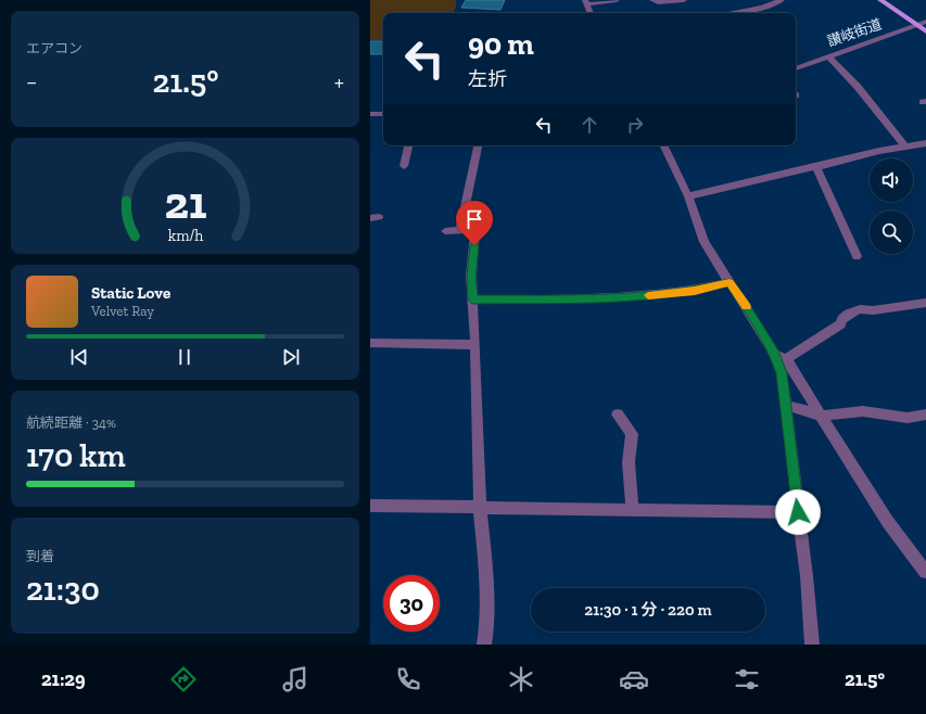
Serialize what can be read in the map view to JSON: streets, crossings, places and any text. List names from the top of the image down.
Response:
{
  "streets": {
    "street": ["讃岐街道"]
  },
  "page": {
    "tile": [
      "エアコン",
      ["航続距離 · 34%", "170 km"],
      ["到着", "21:30"]
    ],
    "turn": ["90 m", "左折"],
    "heat": ["−", "21.5°", "+"],
    "song": ["Static Love", "Velvet Ray"],
    "limit": "30",
    "trip": "21:30 · 1 分 · 220 m",
    "tabs": ["21:29", "21.5°"],
    "gauge": ["21", "km/h"]
  }
}
